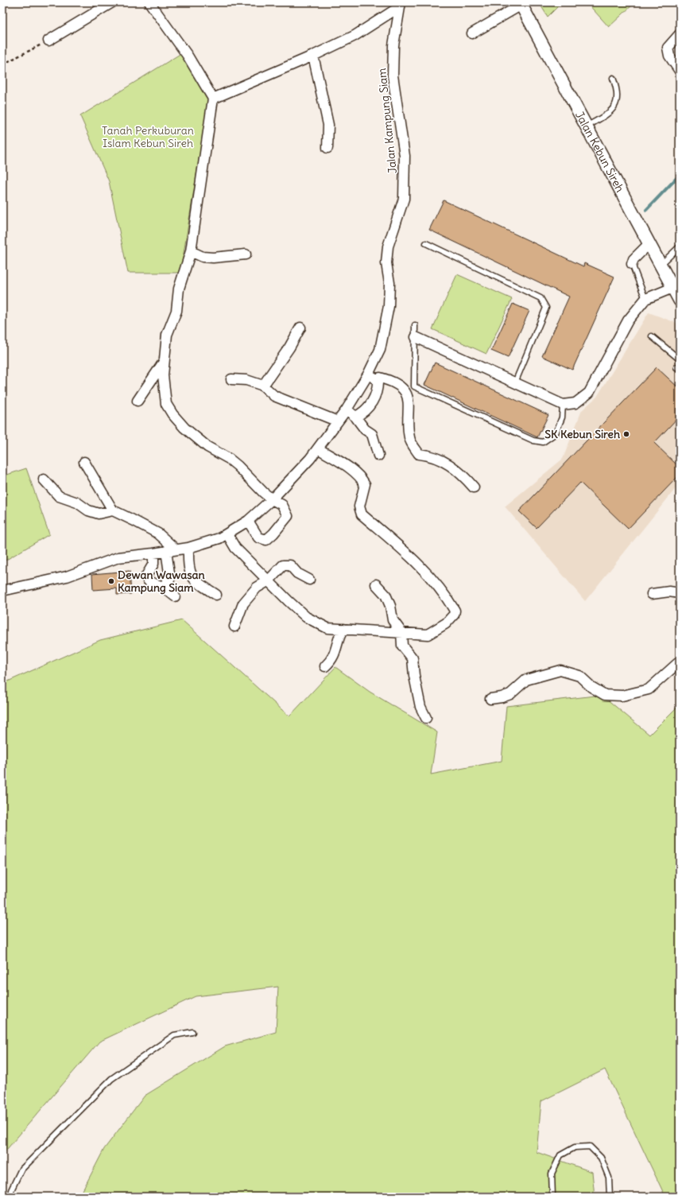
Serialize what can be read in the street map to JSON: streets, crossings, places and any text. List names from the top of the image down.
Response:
{
  "streets": {
    "street": ["Jalan Kampung Siam", "Jalan Kebun Sireh"]
  },
  "parks": ["Tanah Perkuburan Islam Kebun Sireh"],
  "places": ["SK Kebun Sireh", "Dewan Wawasan Kampung Siam"]
}
